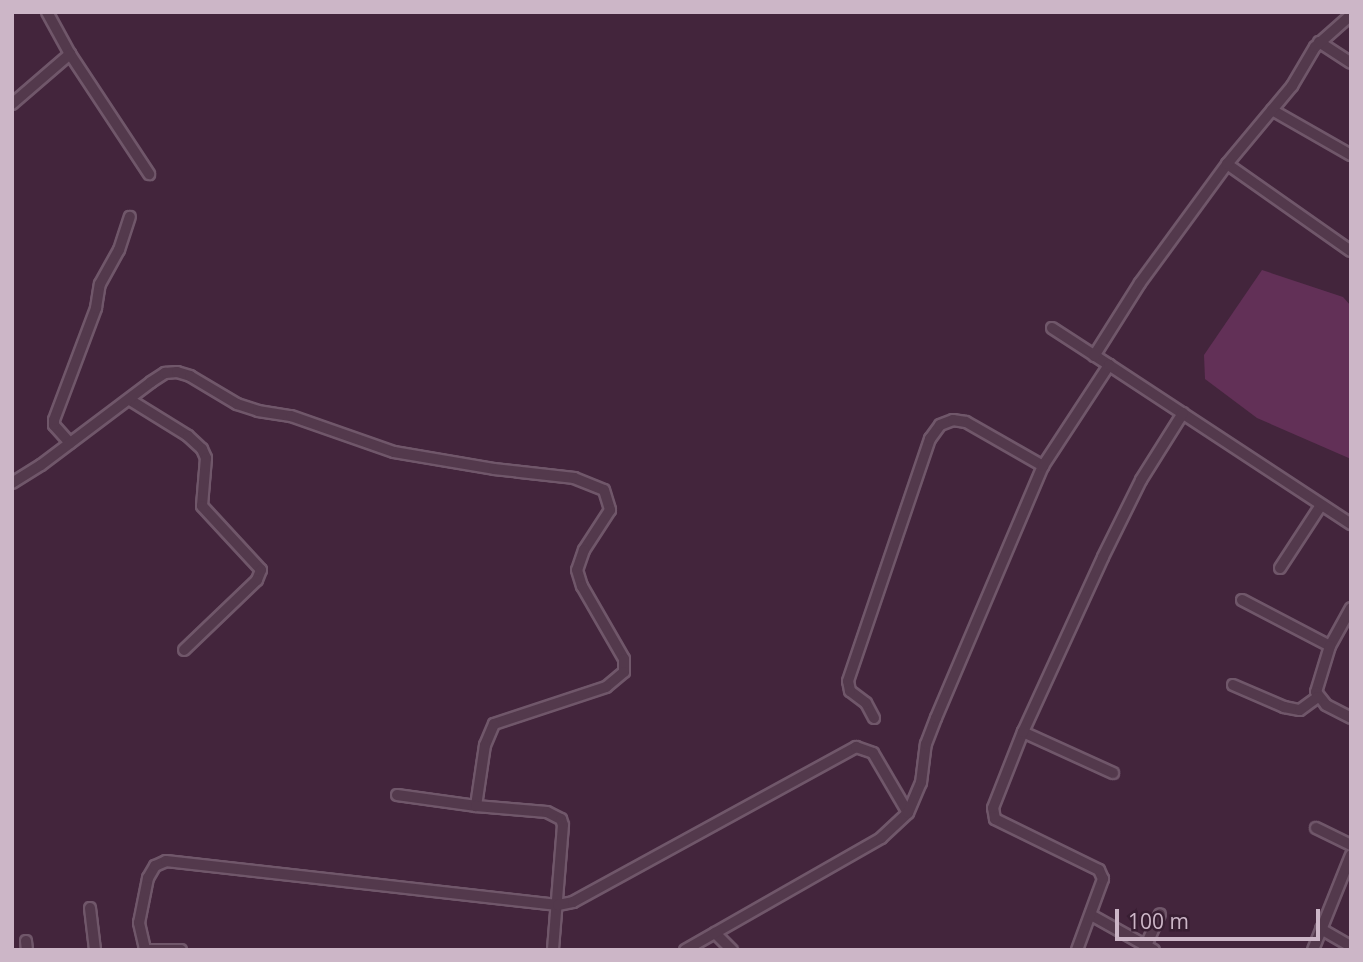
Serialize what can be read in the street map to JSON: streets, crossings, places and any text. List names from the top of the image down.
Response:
{
  "scale_bar": "100 m"
}
